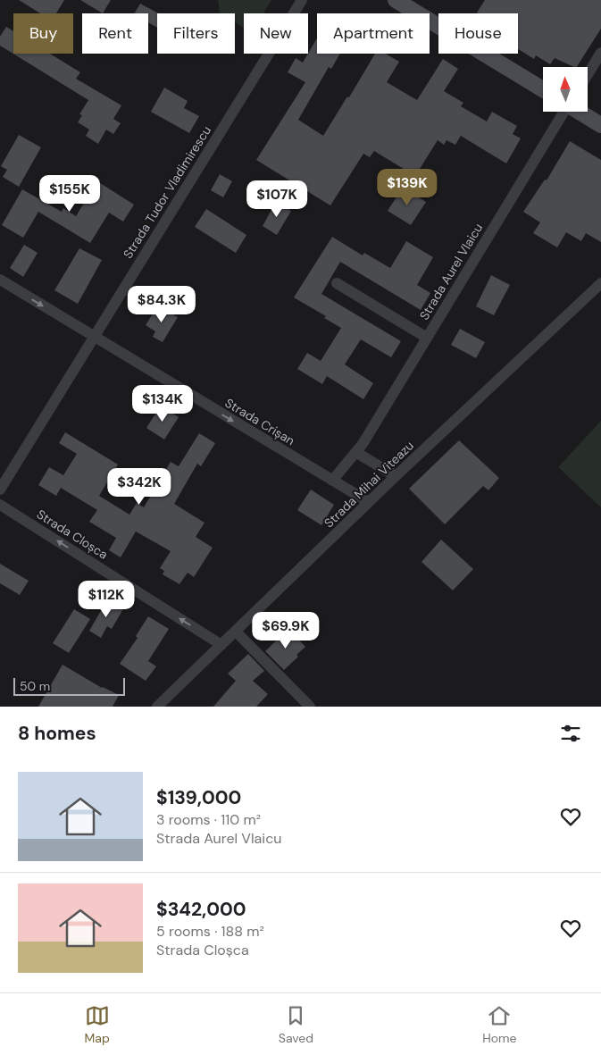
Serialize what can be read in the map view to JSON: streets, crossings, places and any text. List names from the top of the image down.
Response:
{
  "streets": {
    "street": [
      "Strada Tudor Vladimirescu",
      "Strada Aurel Vlaicu",
      "Strada Crișan",
      "Strada Mihai Viteazu",
      "Strada Cloșca"
    ]
  },
  "crossings": [
    ["Strada Tudor Vladimirescu", "Strada Crișan"],
    ["Strada Aurel Vlaicu", "Strada Crișan"],
    ["Strada Crișan", "Strada Mihai Viteazu"],
    ["Strada Mihai Viteazu", "Strada Cloșca"]
  ],
  "one_way": ["Strada Crișan", "Strada Cloșca"],
  "scale_bar": "50 m",
  "north": "top",
  "page": {
    "chip": [
      "Buy",
      "Rent",
      "Filters",
      "New",
      "Apartment",
      "House"
    ],
    "price": [
      "$139K",
      "$155K",
      "$107K",
      "$84.3K",
      "$134K",
      "$342K",
      "$112K",
      "$69.9K"
    ],
    "scale": "50 m",
    "heading": "8 homes",
    "list": [
      {
        "name": "$139,000",
        "note": "3 rooms · 110 m² · Strada Aurel Vlaicu"
      },
      {
        "name": "$342,000",
        "note": "5 rooms · 188 m² · Strada Cloșca"
      }
    ],
    "tabs": ["Map", "Saved", "Home"]
  }
}
